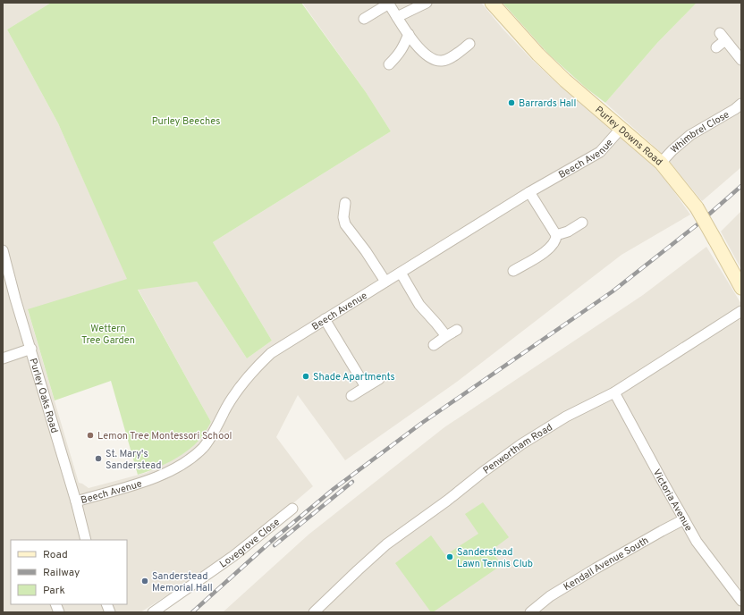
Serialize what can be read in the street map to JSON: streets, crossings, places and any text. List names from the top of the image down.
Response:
{
  "streets": {
    "street": [
      "Whimbrel Close",
      "Purley Downs Road",
      "Beech Avenue",
      "Purley Oaks Road",
      "Penwortham Road",
      "Victoria Avenue",
      "Lovegrove Close",
      "Kendall Avenue South"
    ]
  },
  "crossings": [
    ["Whimbrel Close", "Purley Downs Road"],
    ["Purley Downs Road", "Beech Avenue"],
    ["Beech Avenue", "Purley Oaks Road"],
    ["Penwortham Road", "Victoria Avenue"],
    ["Victoria Avenue", "Kendall Avenue South"]
  ],
  "parks": ["Purley Beeches", "Wettern Tree Garden"],
  "places": [
    "Barrards Hall",
    "Shade Apartments",
    "Lemon Tree Montessori School",
    "St. Mary's Sanderstead",
    "Sanderstead Lawn Tennis Club",
    "Sanderstead Memorial Hall"
  ],
  "legend": ["Road", "Railway", "Park"]
}
